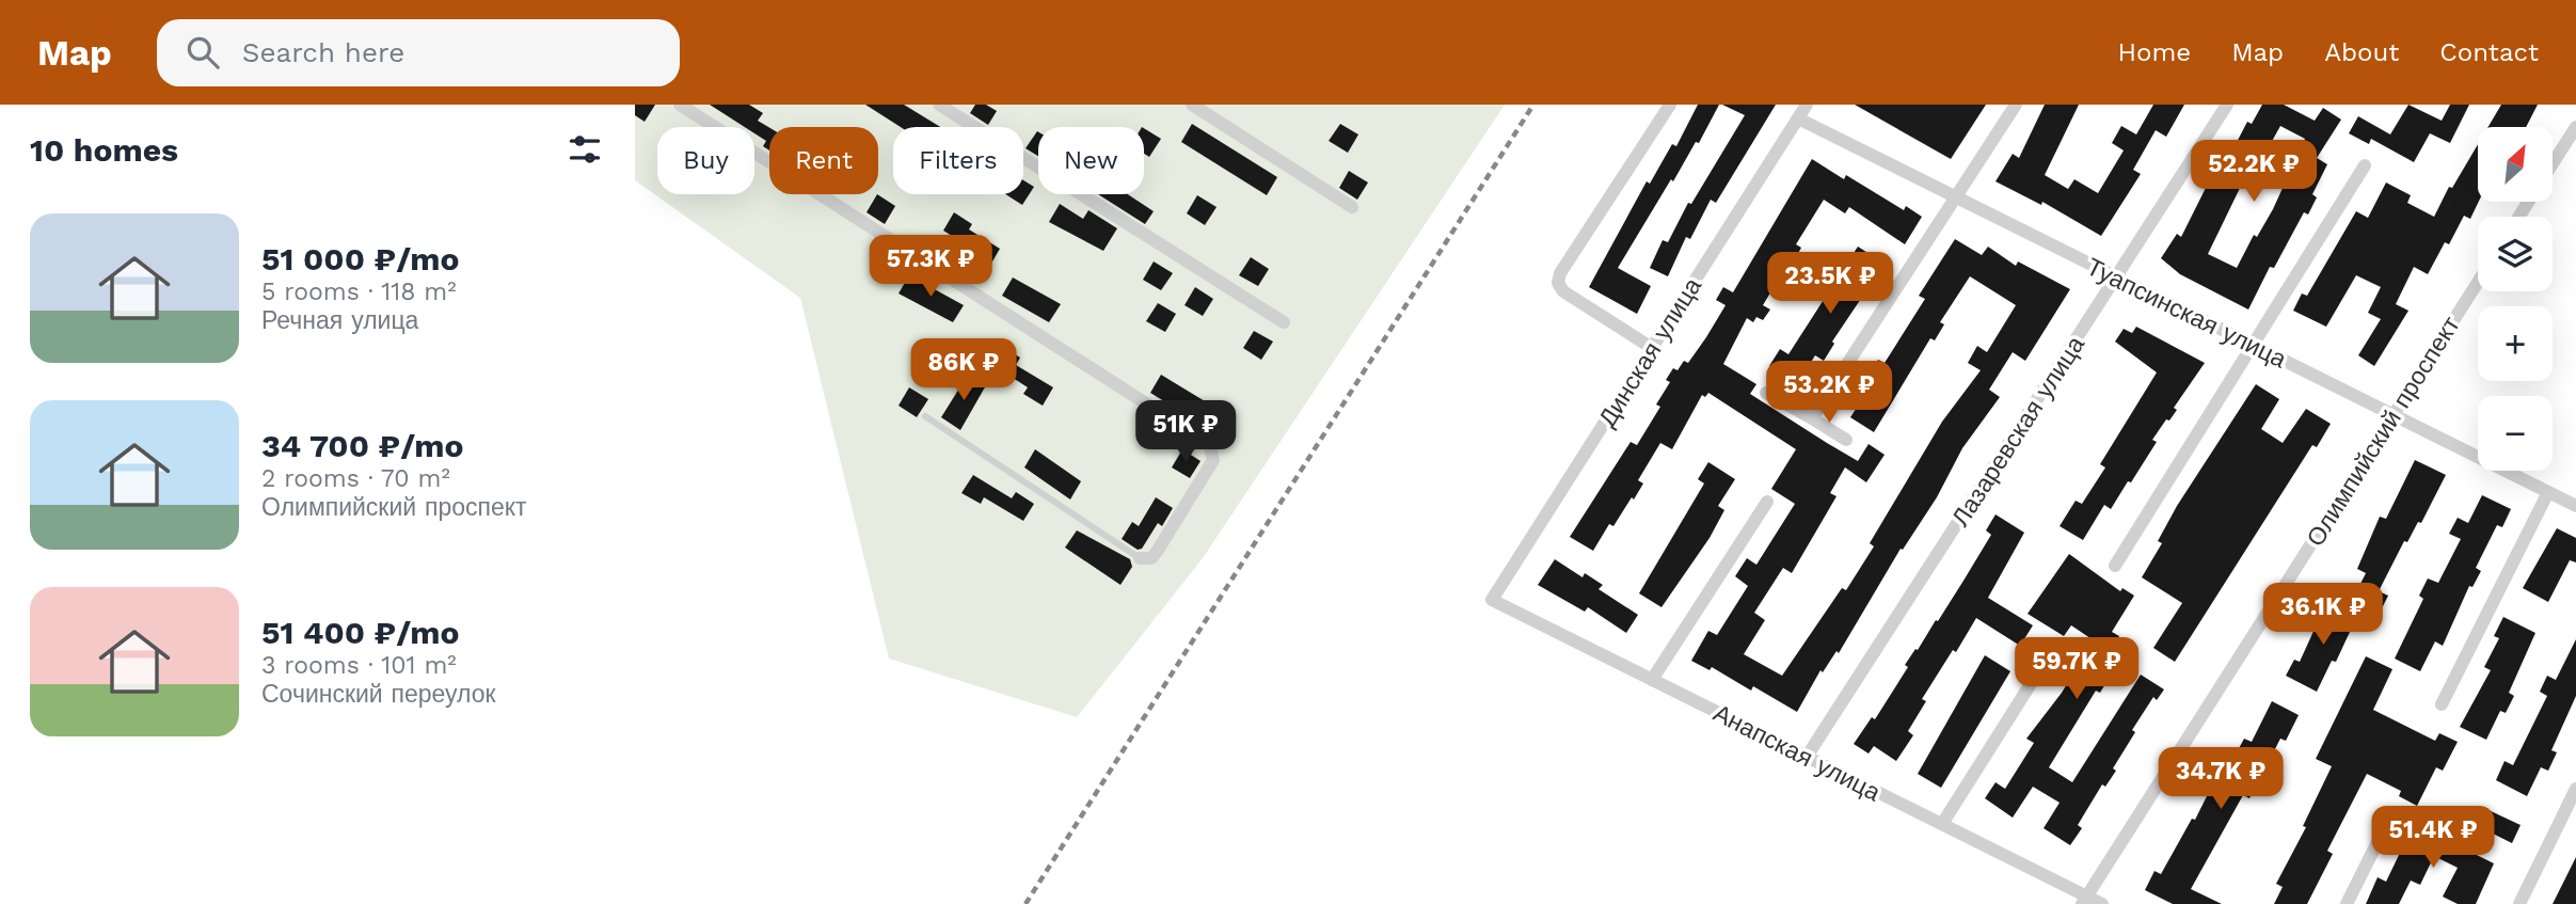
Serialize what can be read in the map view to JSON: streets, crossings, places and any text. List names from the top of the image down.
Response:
{
  "streets": {
    "street": [
      "Туапсинская улица",
      "Динская улица",
      "Лазаревская улица",
      "Олимпийский проспект",
      "Анапская улица"
    ]
  },
  "crossings": [
    ["Туапсинская улица", "Динская улица"],
    ["Туапсинская улица", "Лазаревская улица"],
    ["Туапсинская улица", "Олимпийский проспект"],
    ["Динская улица", "Анапская улица"],
    ["Лазаревская улица", "Анапская улица"],
    ["Олимпийский проспект", "Анапская улица"]
  ],
  "north": "top right",
  "page": {
    "header": "Map",
    "search": "Search here",
    "nav": [
      "Home",
      "Map",
      "About",
      "Contact"
    ],
    "heading": "10 homes",
    "map_buttons": ["+", "−"],
    "chip": [
      "Buy",
      "Rent",
      "Filters",
      "New"
    ],
    "price": [
      "52.2K ₽",
      "57.3K ₽",
      "23.5K ₽",
      "86K ₽",
      "53.2K ₽",
      "51K ₽",
      "36.1K ₽",
      "59.7K ₽",
      "34.7K ₽",
      "51.4K ₽"
    ],
    "list": [
      {
        "name": "51 000 ₽/mo",
        "note": "5 rooms · 118 m² · Речная улица"
      },
      {
        "name": "34 700 ₽/mo",
        "note": "2 rooms · 70 m² · Олимпийский проспект"
      },
      {
        "name": "51 400 ₽/mo",
        "note": "3 rooms · 101 m² · Сочинский переулок"
      }
    ]
  }
}
